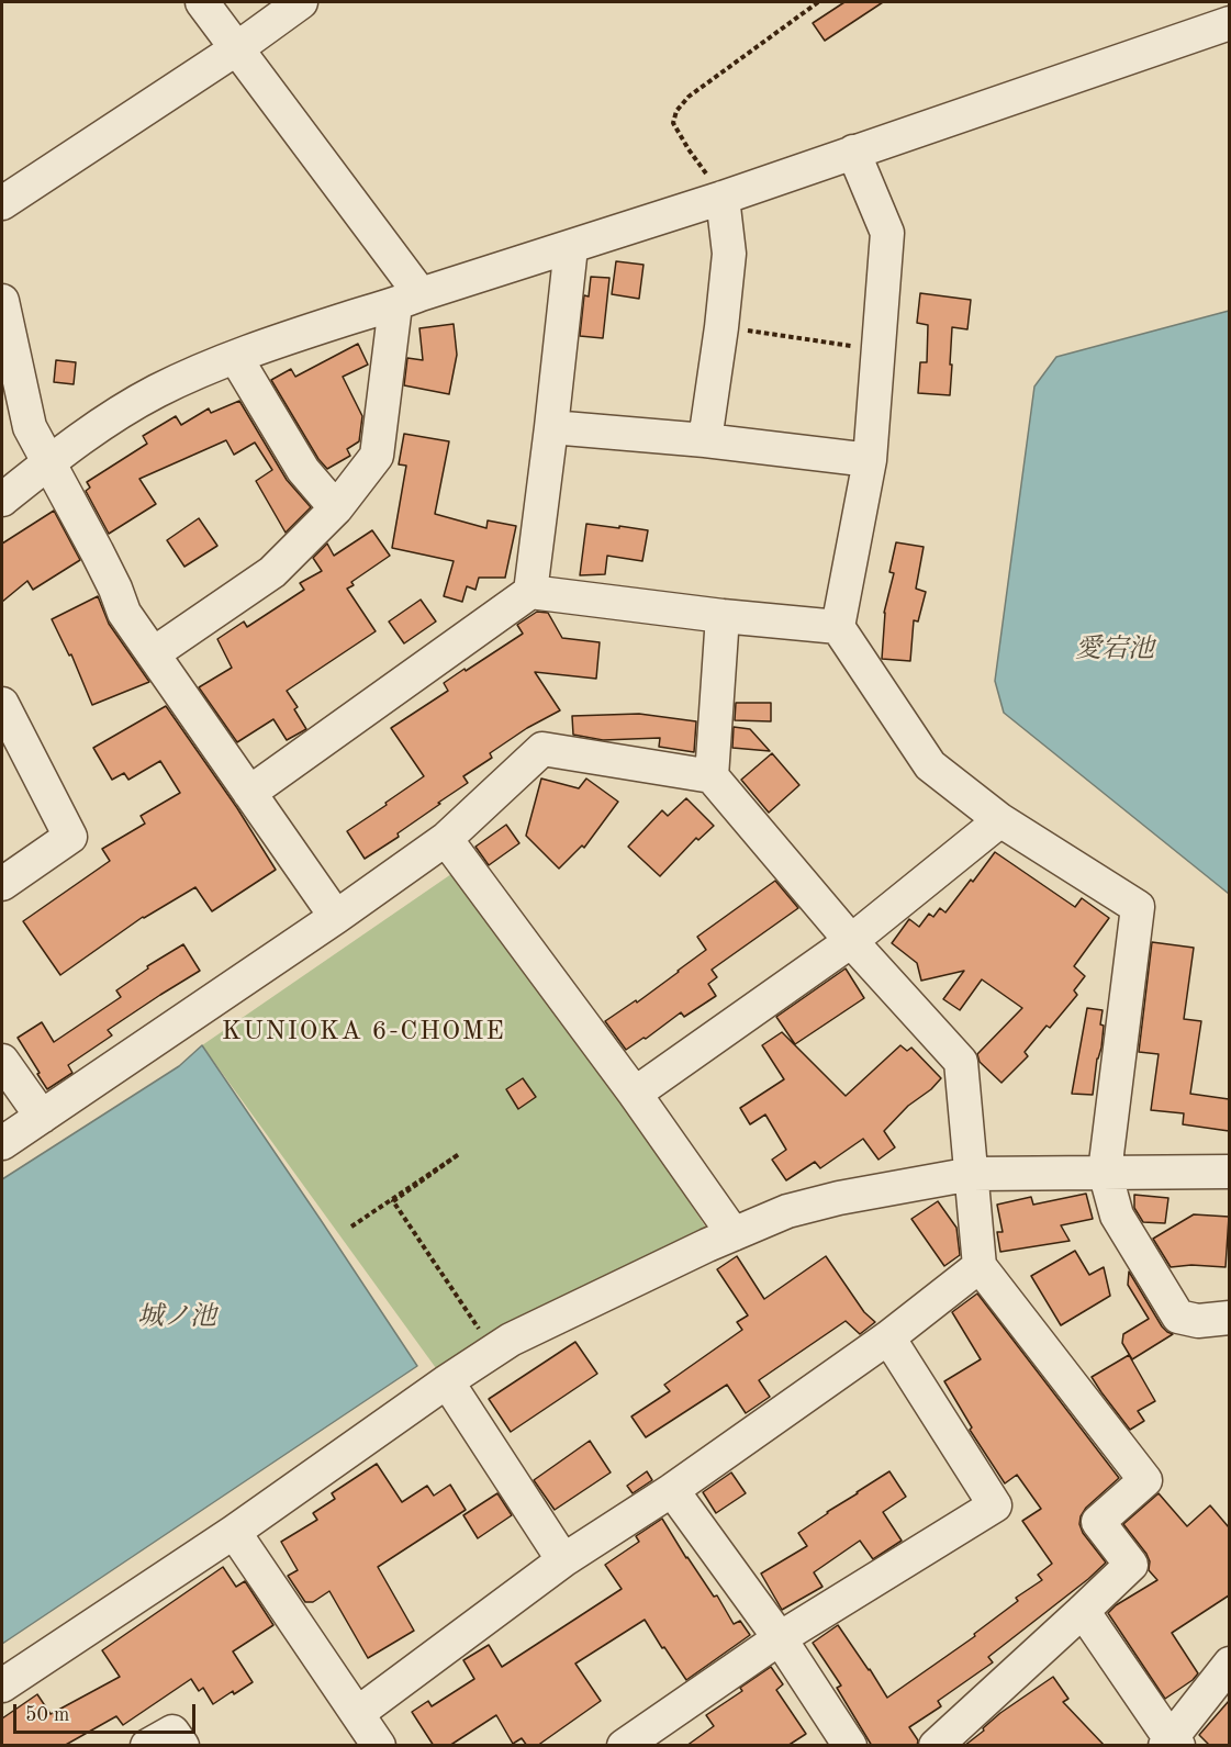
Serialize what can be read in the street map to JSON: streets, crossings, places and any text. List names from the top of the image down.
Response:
{
  "districts": ["KUNIOKA 6-CHOME"],
  "water": ["愛宕池", "城ノ池"],
  "scale_bar": "50 m"
}
